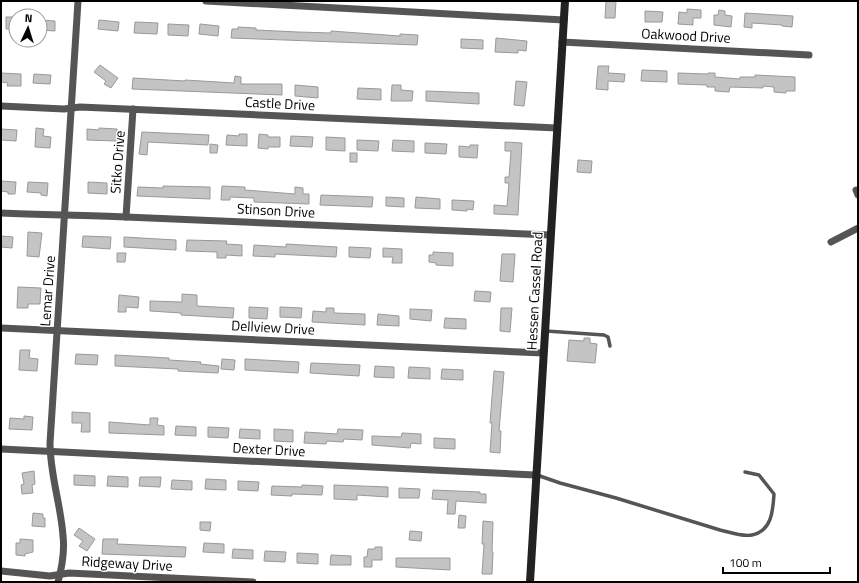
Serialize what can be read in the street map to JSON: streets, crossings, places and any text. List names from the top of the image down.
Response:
{
  "streets": {
    "main road": ["Hessen Cassel Road"],
    "street": [
      "Oakwood Drive",
      "Castle Drive",
      "Sitko Drive",
      "Stinson Drive",
      "Lemar Drive",
      "Dellview Drive",
      "Dexter Drive",
      "Ridgeway Drive"
    ]
  },
  "crossings": [
    ["Oakwood Drive", "Hessen Cassel Road"],
    ["Castle Drive", "Sitko Drive"],
    ["Castle Drive", "Lemar Drive"],
    ["Castle Drive", "Hessen Cassel Road"],
    ["Sitko Drive", "Stinson Drive"],
    ["Stinson Drive", "Lemar Drive"],
    ["Stinson Drive", "Hessen Cassel Road"],
    ["Lemar Drive", "Dellview Drive"],
    ["Lemar Drive", "Dexter Drive"],
    ["Lemar Drive", "Ridgeway Drive"],
    ["Hessen Cassel Road", "Dellview Drive"],
    ["Hessen Cassel Road", "Dexter Drive"]
  ],
  "scale_bar": "100 m",
  "north": "top"
}
